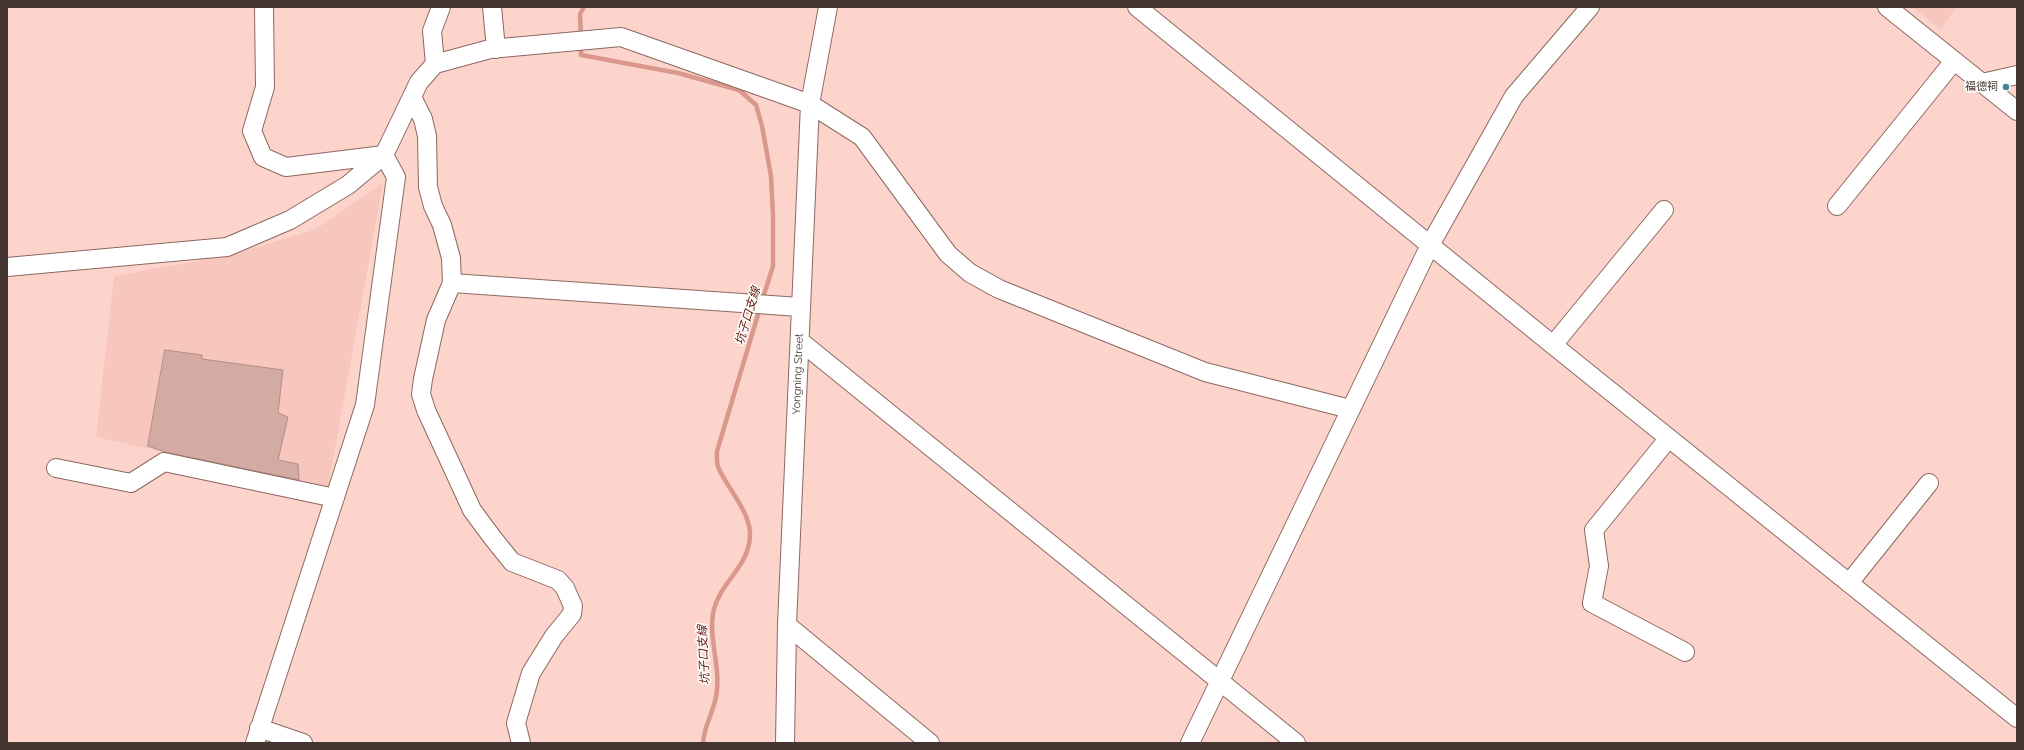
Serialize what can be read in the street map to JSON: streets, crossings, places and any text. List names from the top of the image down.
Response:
{
  "streets": {
    "street": ["Yongning Street"]
  },
  "water": ["坑子口支線"],
  "places": ["福德祠"]
}
